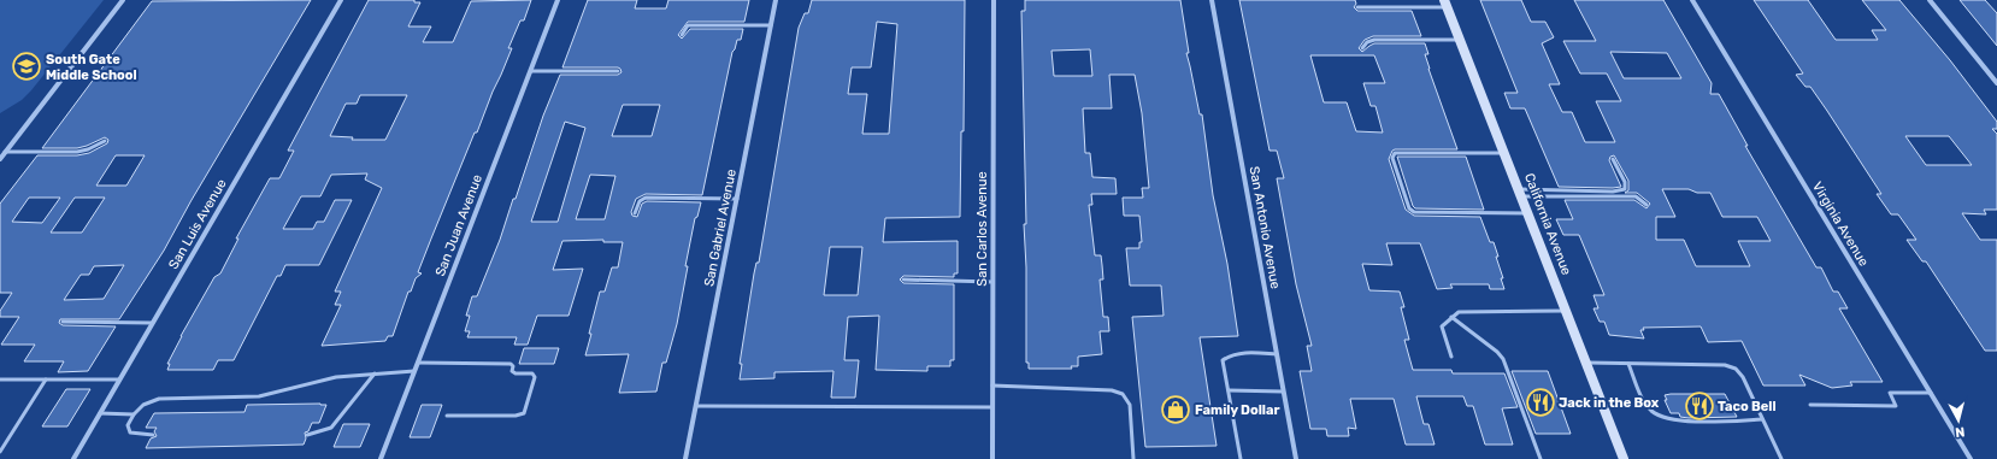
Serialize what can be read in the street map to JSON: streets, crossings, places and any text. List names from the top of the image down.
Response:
{
  "streets": {
    "main road": ["California Avenue"],
    "street": [
      "San Luis Avenue",
      "Virginia Avenue",
      "San Juan Avenue",
      "San Gabriel Avenue",
      "San Antonio Avenue",
      "San Carlos Avenue"
    ]
  },
  "places": {
    "school or university": ["South Gate Middle School"],
    "restaurant": ["Jack in the Box", "Taco Bell"],
    "shop": ["Family Dollar"]
  },
  "north": "bottom"
}
